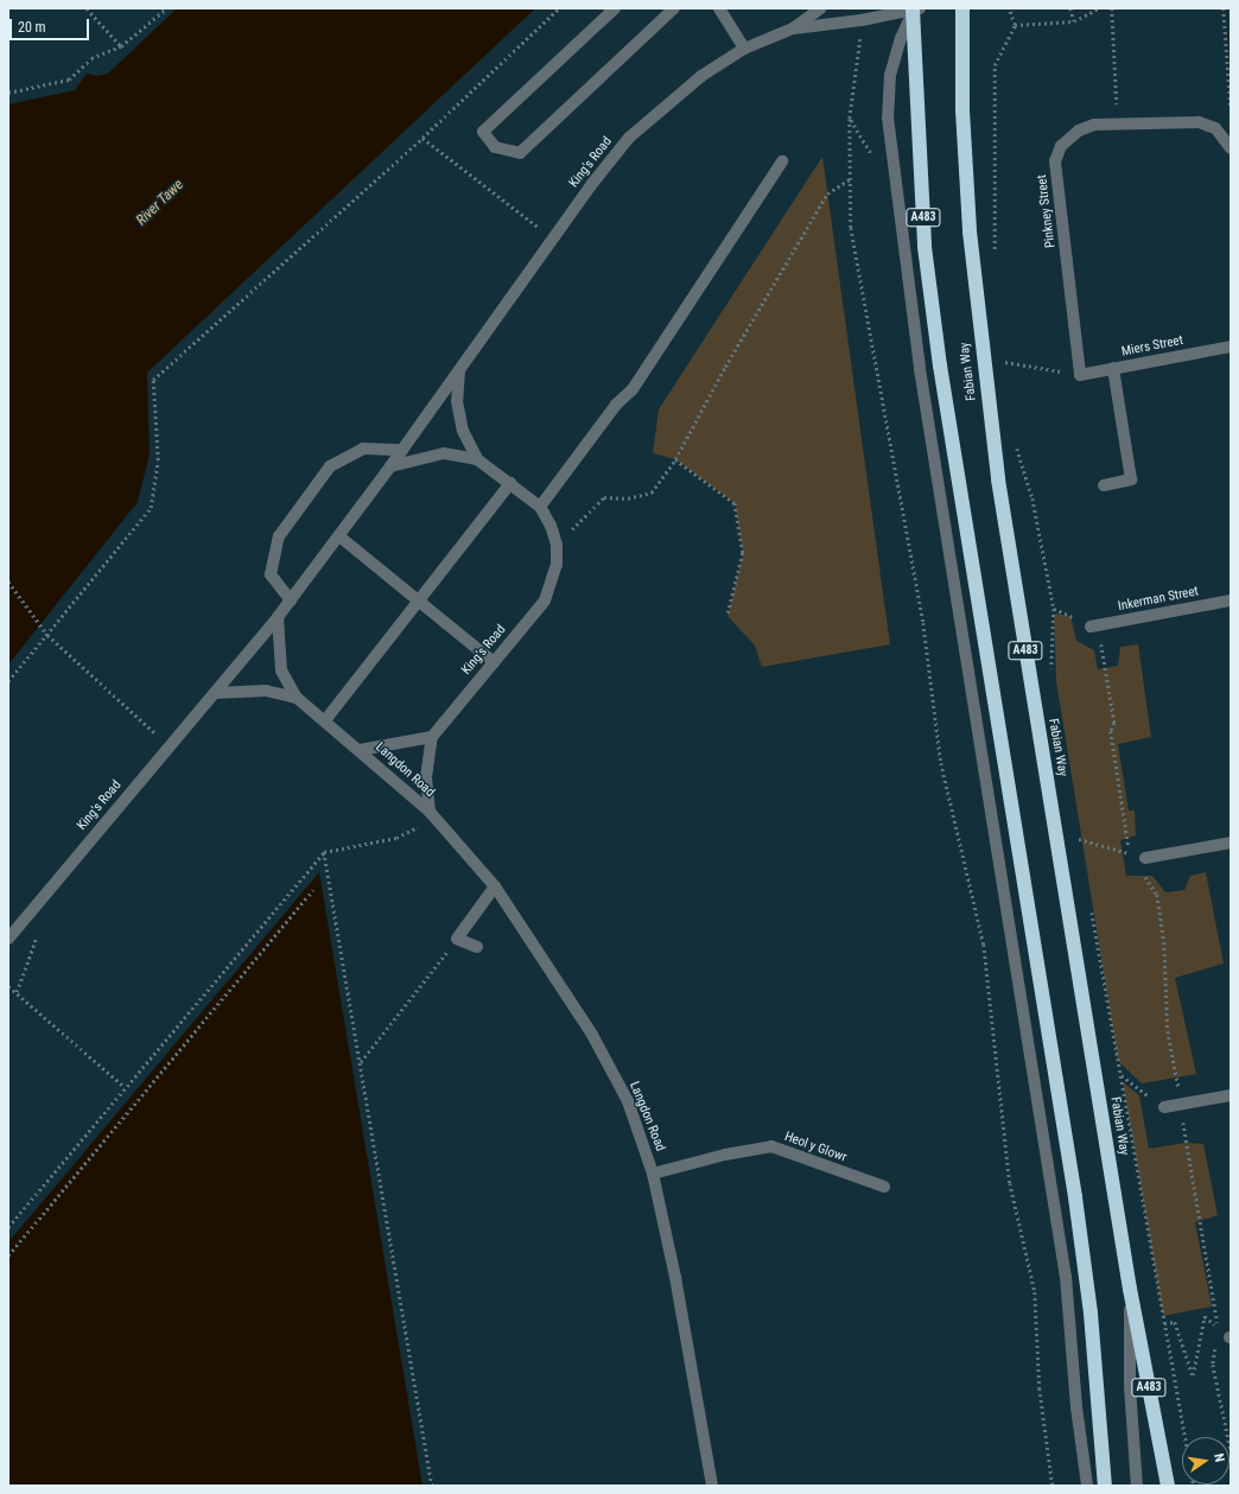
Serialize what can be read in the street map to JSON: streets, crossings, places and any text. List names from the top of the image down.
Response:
{
  "streets": {
    "highway": ["A483", "Fabian Way"],
    "street": [
      "King's Road",
      "Pinkney Street",
      "Miers Street",
      "Inkerman Street",
      "Langdon Road",
      "Heol y Glowr"
    ]
  },
  "crossings": [
    ["King's Road", "Fabian Way"],
    ["King's Road", "Langdon Road"],
    ["Pinkney Street", "Miers Street"],
    ["Langdon Road", "Heol y Glowr"]
  ],
  "water": ["River Tawe"],
  "scale_bar": "20 m",
  "north": "right"
}
